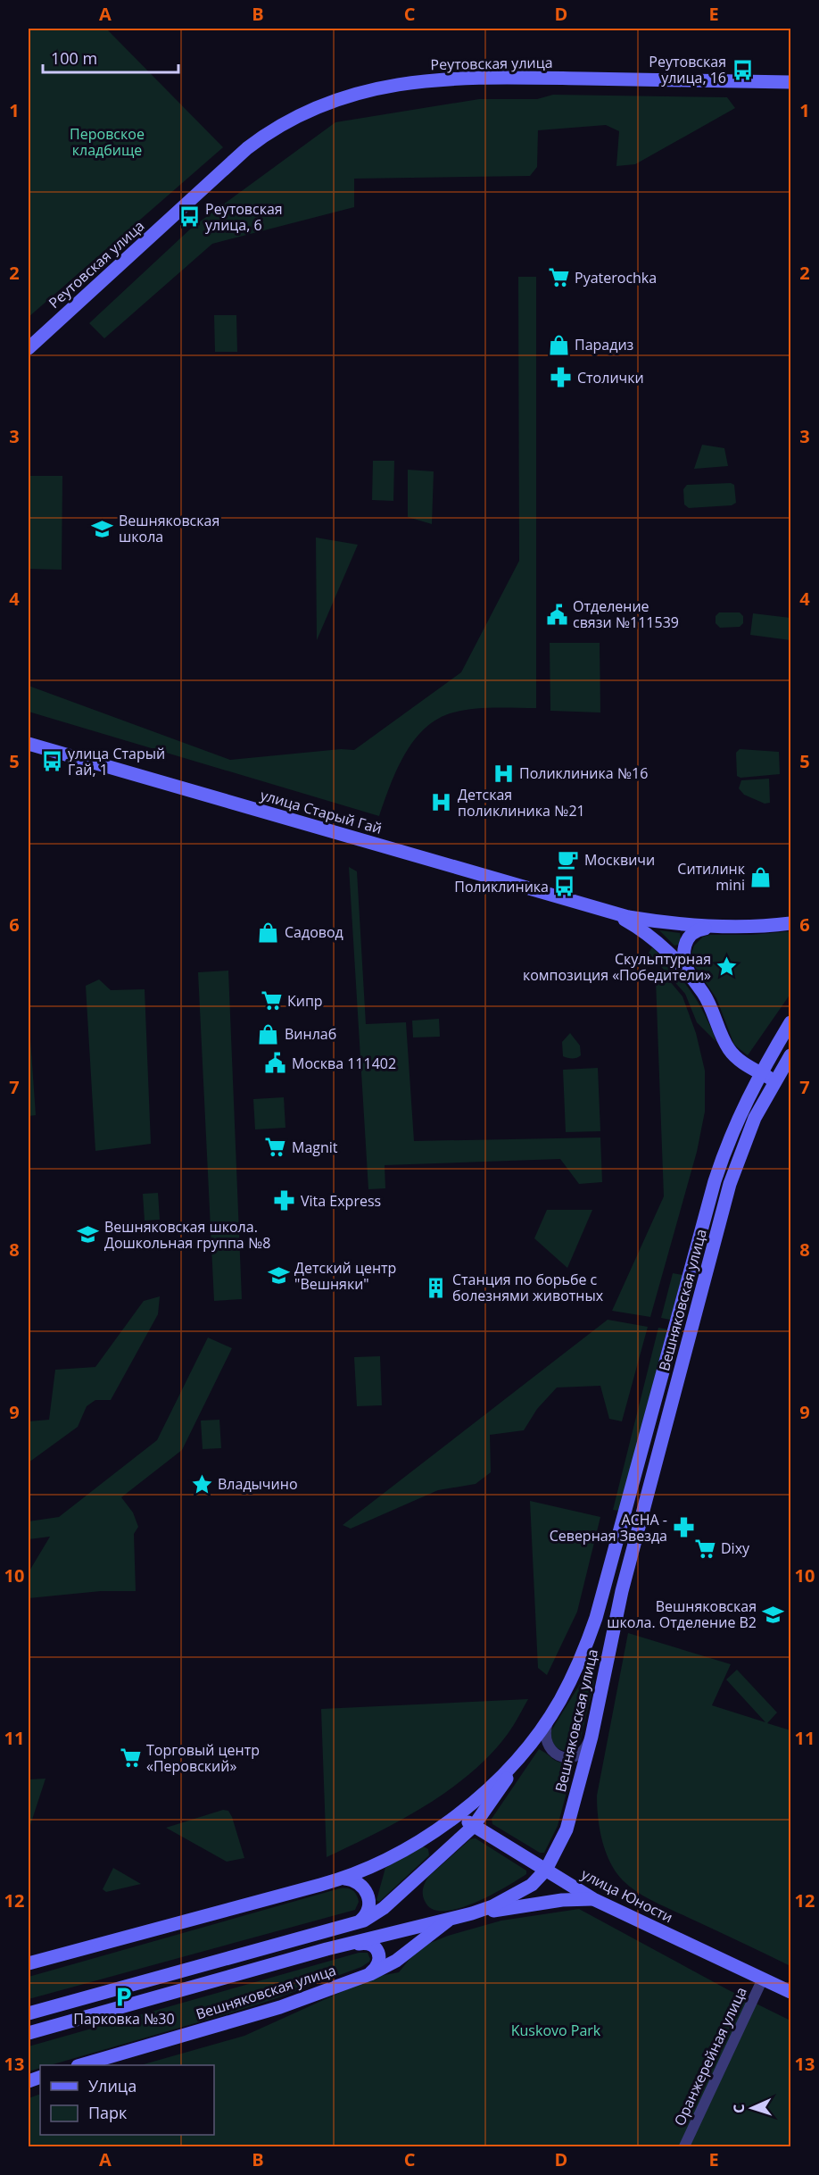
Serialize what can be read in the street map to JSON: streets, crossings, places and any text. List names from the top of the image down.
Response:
{
  "streets": {
    "main road": [
      "Реутовская улица",
      "улица Старый Гай",
      "Вешняковская улица",
      "улица Юности"
    ],
    "street": ["Оранжерейная улица"]
  },
  "crossings": [
    ["улица Старый Гай", "Вешняковская улица"],
    ["Вешняковская улица", "улица Юности"],
    ["улица Юности", "Оранжерейная улица"]
  ],
  "parks": ["Перовское кладбище", "Kuskovo Park"],
  "places": {
    "bus stop": [
      "Реутовская улица, 16",
      "Реутовская улица, 6",
      "улица Старый Гай, 1",
      "Поликлиника"
    ],
    "supermarket": [
      "Pyaterochka",
      "Кипр",
      "Magnit",
      "Dixy",
      "Торговый центр «Перовский»"
    ],
    "shop": [
      "Парадиз",
      "Ситилинк mini",
      "Садовод",
      "Винлаб"
    ],
    "pharmacy": ["Столички", "Vita Express", "АСНА - Северная Звезда"],
    "school or university": [
      "Вешняковская школа",
      "Вешняковская школа. Дошкольная группа №8",
      "Детский центр \"Вешняки\"",
      "Вешняковская школа. Отделение В2"
    ],
    "public building": ["Отделение связи №111539", "Москва 111402"],
    "hospital": ["Поликлиника №16", "Детская поликлиника №21"],
    "cafe": ["Москвичи"],
    "place": ["Скульптурная композиция «Победители»", "Владычино"],
    "building": ["Станция по борьбе с болезнями животных"],
    "parking": ["Парковка №30"]
  },
  "legend": ["Улица", "Парк"],
  "scale_bar": "100 m",
  "north": "left",
  "grid": {
    "columns": [
      "A",
      "B",
      "C",
      "D",
      "E"
    ],
    "rows": [
      "1",
      "2",
      "3",
      "4",
      "5",
      "6",
      "7",
      "8",
      "9",
      "10",
      "11",
      "12",
      "13"
    ]
  }
}
